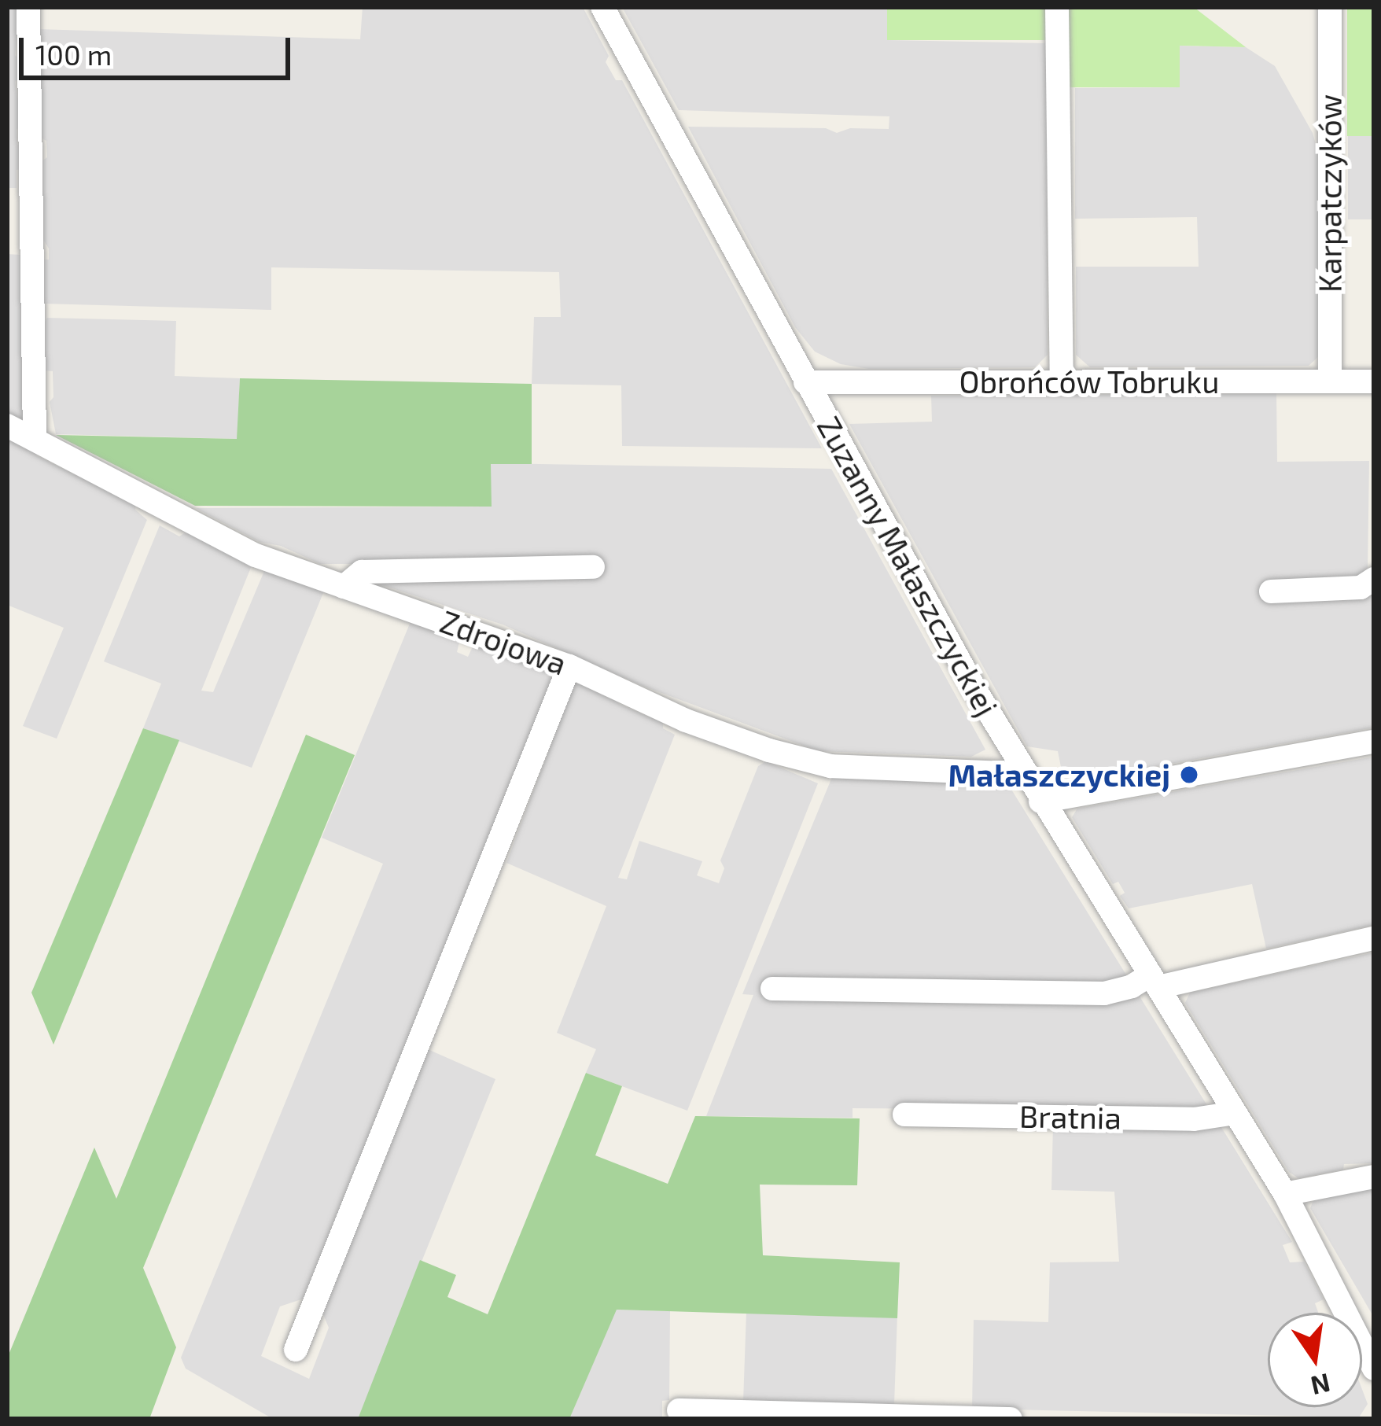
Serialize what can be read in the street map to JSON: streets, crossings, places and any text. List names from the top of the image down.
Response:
{
  "streets": {
    "street": [
      "Karpatczyków",
      "Obrońców Tobruku",
      "Zuzanny Małaszczyckiej",
      "Zdrojowa",
      "Bratnia"
    ]
  },
  "crossings": [
    ["Karpatczyków", "Obrońców Tobruku"],
    ["Obrońców Tobruku", "Zuzanny Małaszczyckiej"],
    ["Zuzanny Małaszczyckiej", "Zdrojowa"],
    ["Zuzanny Małaszczyckiej", "Bratnia"]
  ],
  "places": ["Małaszczyckiej"],
  "scale_bar": "100 m",
  "north": "bottom"
}
